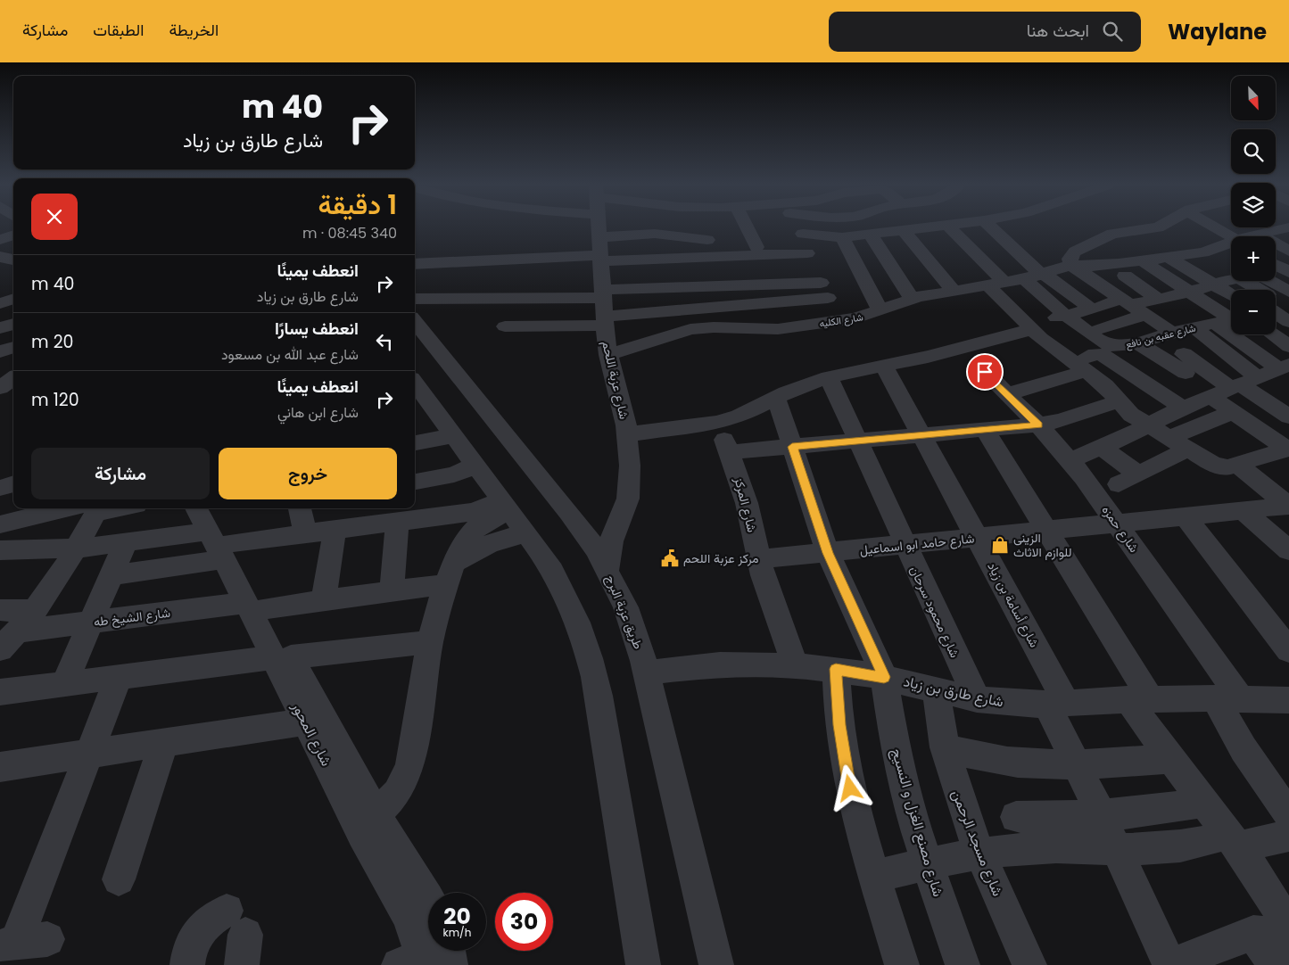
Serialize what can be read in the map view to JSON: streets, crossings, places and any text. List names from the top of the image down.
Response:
{
  "streets": {
    "street": [
      "شارع الكليه",
      "شارع عقبه بن نافع",
      "شارع عزبة اللحم",
      "شارع المركز",
      "شارع حمزه",
      "شارع حامد ابو اسماعيل",
      "شارع أسامة بن زياد",
      "طريق عزبة البرج",
      "شارع محمود سرحان",
      "شارع الشيخ طه",
      "شارع طارق بن زياد",
      "شارع المحور",
      "شارع مصنع الغزل و النسيج",
      "شارع مسجد الرحمن"
    ]
  },
  "crossings": [
    ["شارع الكليه", "شارع عقبه بن نافع"],
    ["شارع الكليه", "شارع عزبة اللحم"],
    ["شارع عزبة اللحم", "طريق عزبة البرج"],
    ["شارع المركز", "شارع حامد ابو اسماعيل"],
    ["شارع المركز", "شارع طارق بن زياد"],
    ["شارع حمزه", "شارع حامد ابو اسماعيل"],
    ["شارع حمزه", "شارع طارق بن زياد"],
    ["شارع حامد ابو اسماعيل", "شارع أسامة بن زياد"],
    ["شارع حامد ابو اسماعيل", "شارع محمود سرحان"],
    ["شارع حامد ابو اسماعيل", "شارع مصنع الغزل و النسيج"],
    ["شارع أسامة بن زياد", "شارع طارق بن زياد"],
    ["طريق عزبة البرج", "شارع طارق بن زياد"],
    ["شارع محمود سرحان", "شارع طارق بن زياد"],
    ["شارع الشيخ طه", "شارع المحور"],
    ["شارع طارق بن زياد", "شارع مصنع الغزل و النسيج"],
    ["شارع طارق بن زياد", "شارع مسجد الرحمن"]
  ],
  "places": {
    "shop": ["الزينى للوازم الاثاث"],
    "public building": ["مركز عزبة اللحم"]
  },
  "north": "bottom right",
  "page": {
    "header": "Waylane",
    "search": "ابحث هنا",
    "nav": ["الخريطة", "الطبقات", "مشاركة"],
    "map_buttons": ["+", "−"],
    "turn": ["40 m", "شارع طارق بن زياد"],
    "heading": ["1 دقيقة", "340 m · 08:45"],
    "list": [
      {
        "name": "انعطف يمينًا",
        "note": "شارع طارق بن زياد",
        "value": "40 m"
      },
      {
        "name": "انعطف يسارًا",
        "note": "شارع عبد الله بن مسعود",
        "value": "20 m"
      },
      {
        "name": "انعطف يمينًا",
        "note": "شارع ابن هاني",
        "value": "120 m"
      }
    ],
    "buttons": ["خروج", "مشاركة"],
    "speed": "20 km/h",
    "limit": "30"
  }
}
